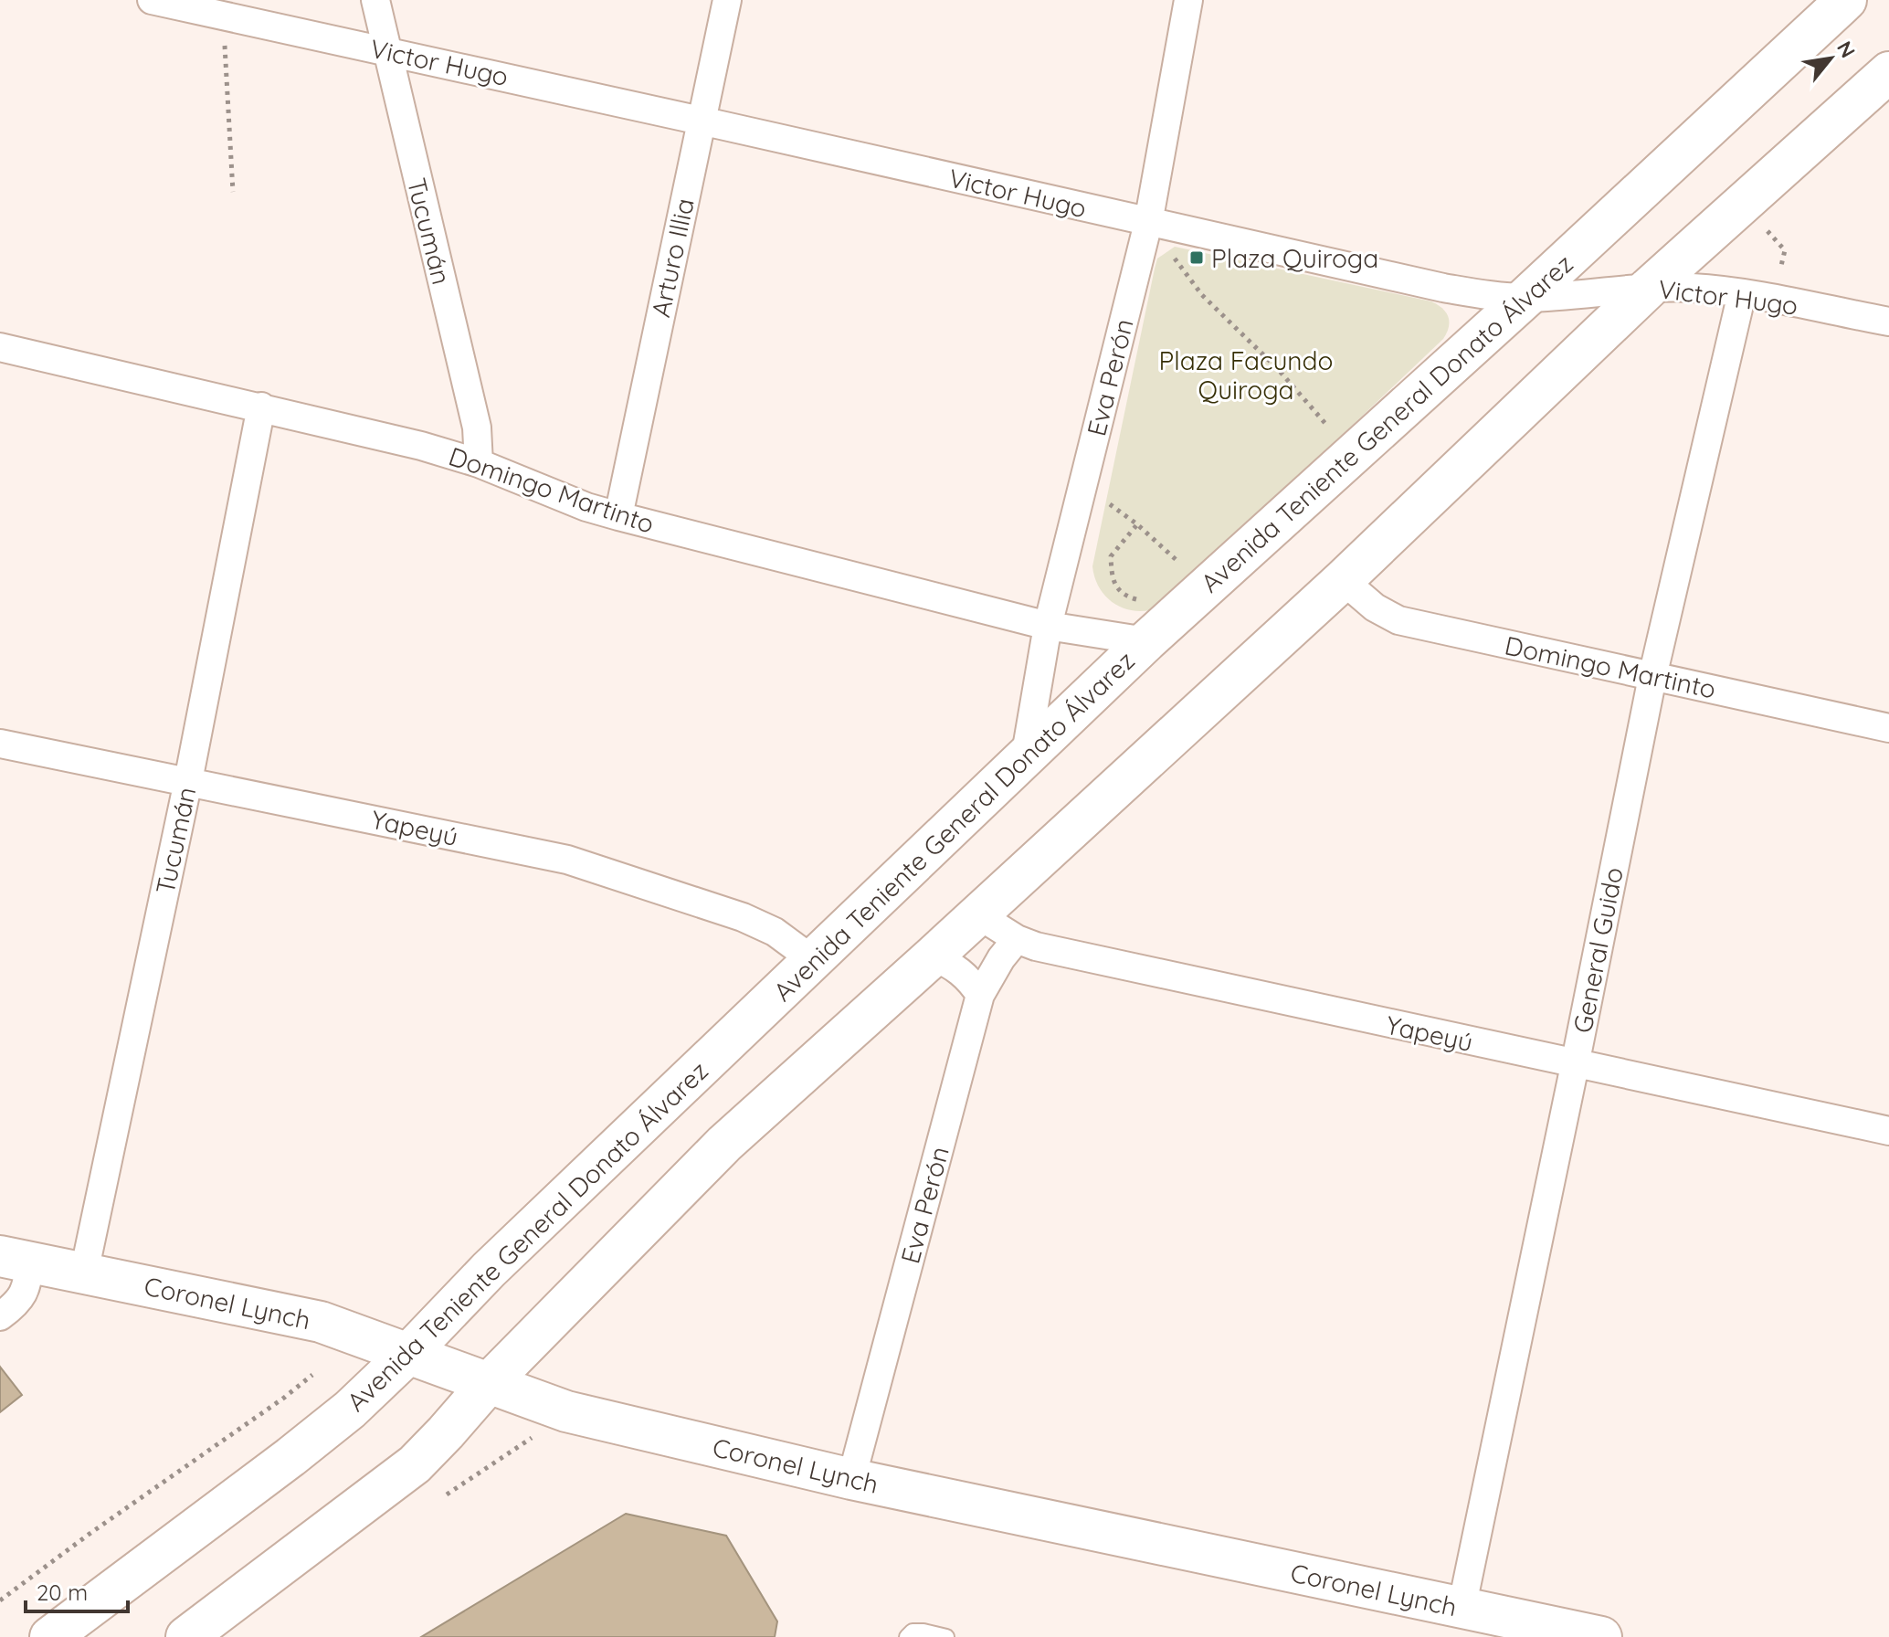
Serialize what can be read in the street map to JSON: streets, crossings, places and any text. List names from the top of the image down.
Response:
{
  "streets": {
    "main road": ["Avenida Teniente General Donato Álvarez", "Coronel Lynch"],
    "street": [
      "Victor Hugo",
      "Tucumán",
      "Arturo Illia",
      "Eva Perón",
      "Domingo Martinto",
      "Yapeyú",
      "General Guido"
    ]
  },
  "crossings": [
    ["Victor Hugo", "Tucumán"],
    ["Victor Hugo", "Arturo Illia"],
    ["Victor Hugo", "Eva Perón"],
    ["Victor Hugo", "Avenida Teniente General Donato Álvarez"],
    ["Victor Hugo", "General Guido"],
    ["Tucumán", "Domingo Martinto"],
    ["Tucumán", "Yapeyú"],
    ["Tucumán", "Coronel Lynch"],
    ["Arturo Illia", "Domingo Martinto"],
    ["Eva Perón", "Avenida Teniente General Donato Álvarez"],
    ["Eva Perón", "Domingo Martinto"],
    ["Eva Perón", "Yapeyú"],
    ["Eva Perón", "Coronel Lynch"],
    ["Avenida Teniente General Donato Álvarez", "Domingo Martinto"],
    ["Avenida Teniente General Donato Álvarez", "Yapeyú"],
    ["Avenida Teniente General Donato Álvarez", "Coronel Lynch"],
    ["Domingo Martinto", "General Guido"],
    ["Yapeyú", "General Guido"],
    ["General Guido", "Coronel Lynch"]
  ],
  "parks": ["Plaza Facundo Quiroga"],
  "places": {
    "transit": ["Plaza Quiroga"]
  },
  "scale_bar": "20 m",
  "north": "top right"
}
